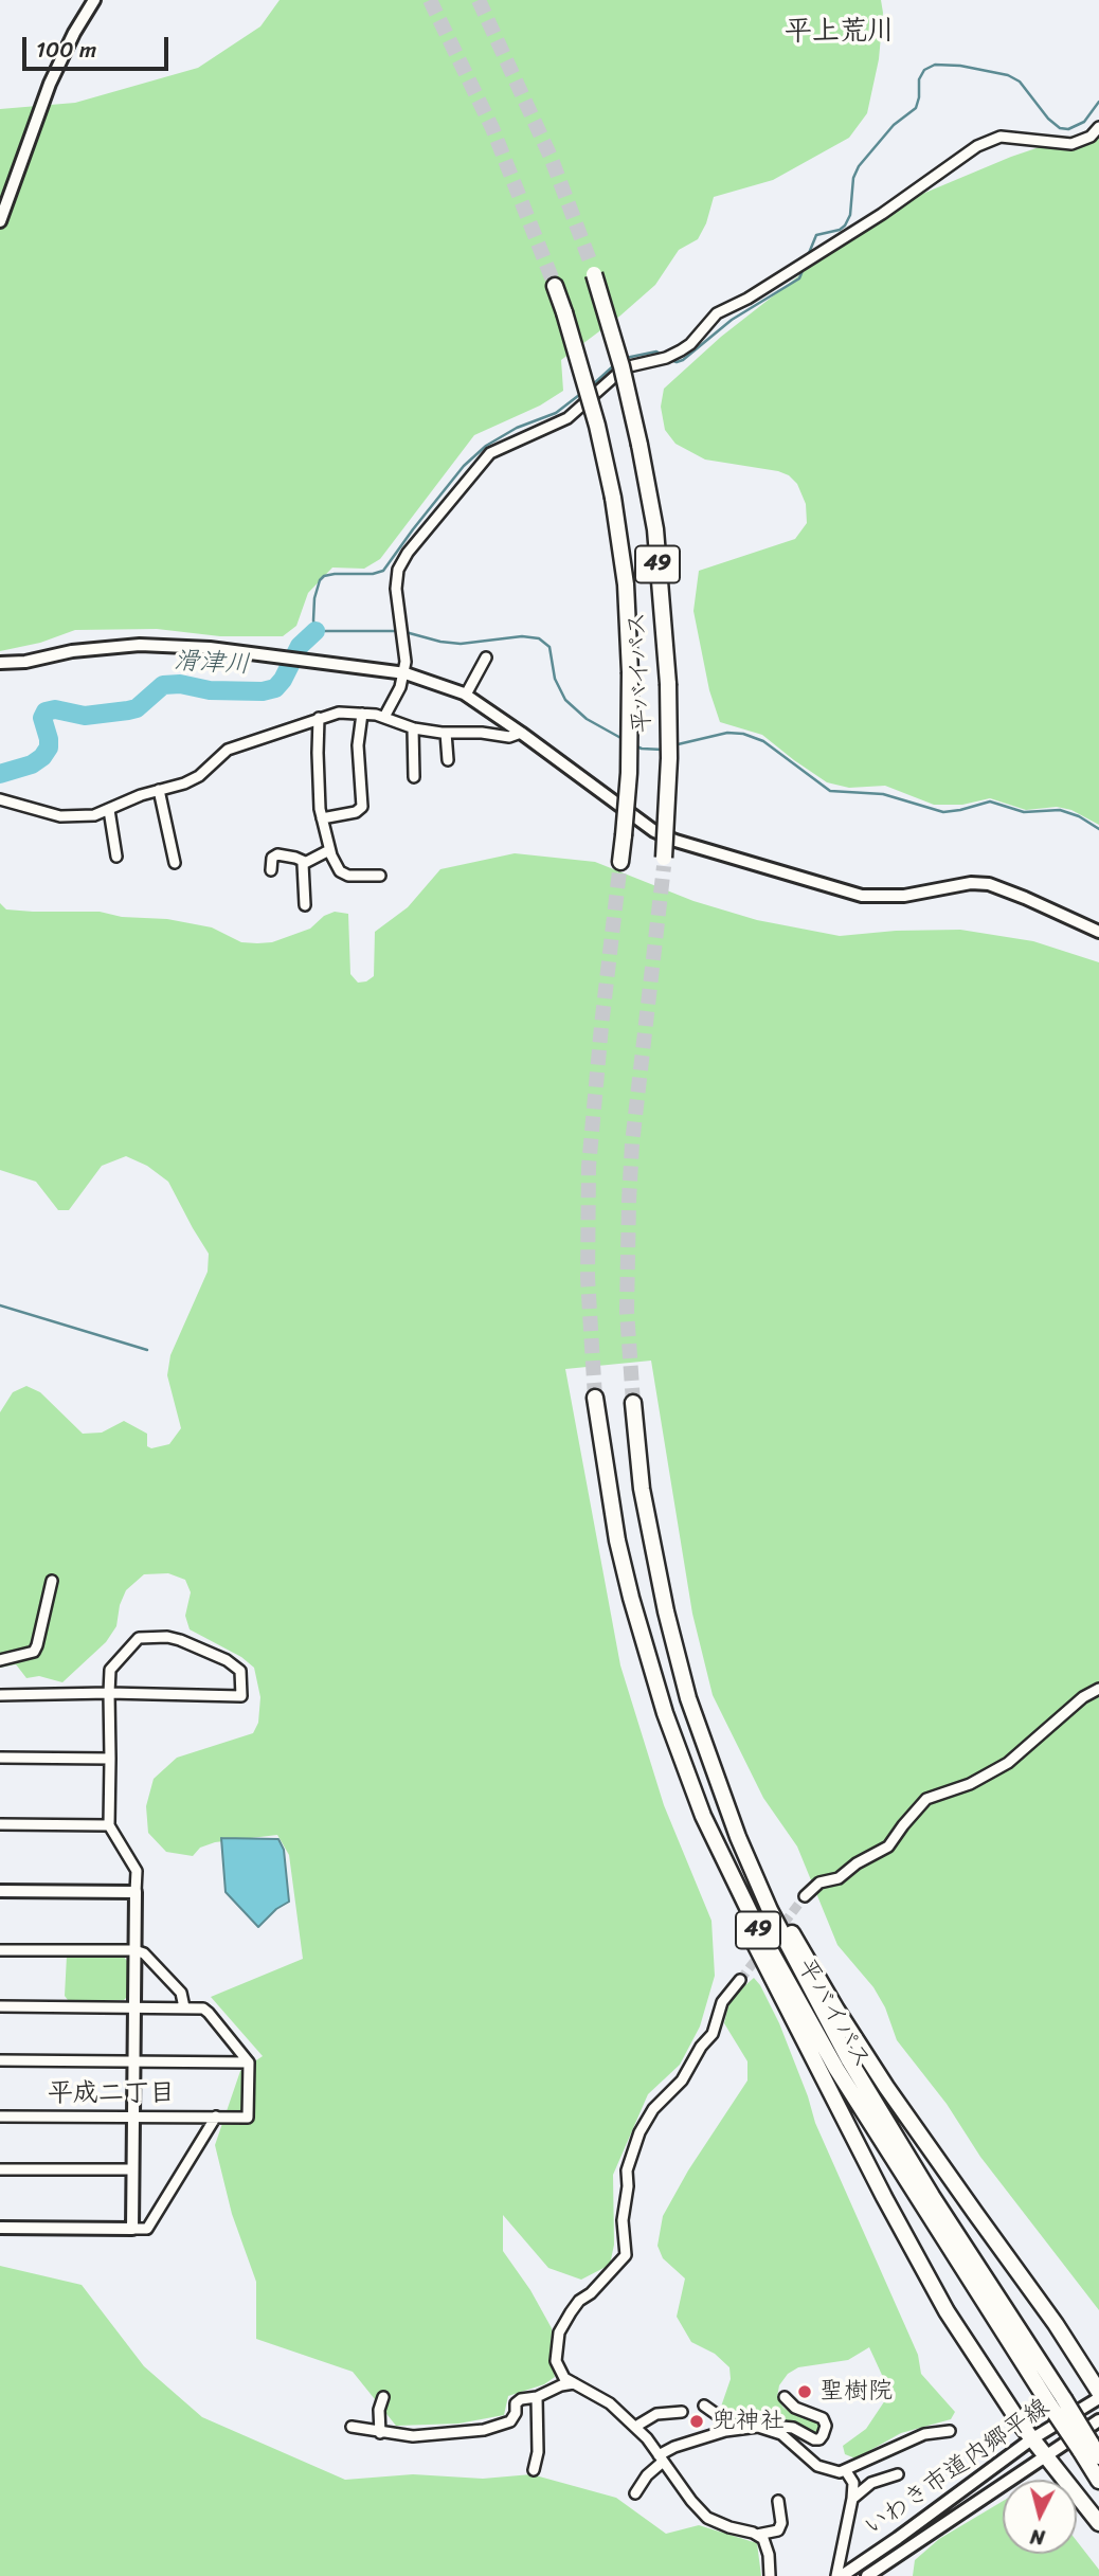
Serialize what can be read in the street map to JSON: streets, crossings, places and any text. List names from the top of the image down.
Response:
{
  "streets": {
    "highway": ["49", "平バイパス"],
    "street": ["いわき市道内郷平線"]
  },
  "districts": ["平上荒川", "平成二丁目"],
  "water": ["滑津川"],
  "places": ["聖樹院", "兜神社"],
  "scale_bar": "100 m",
  "north": "bottom"
}
